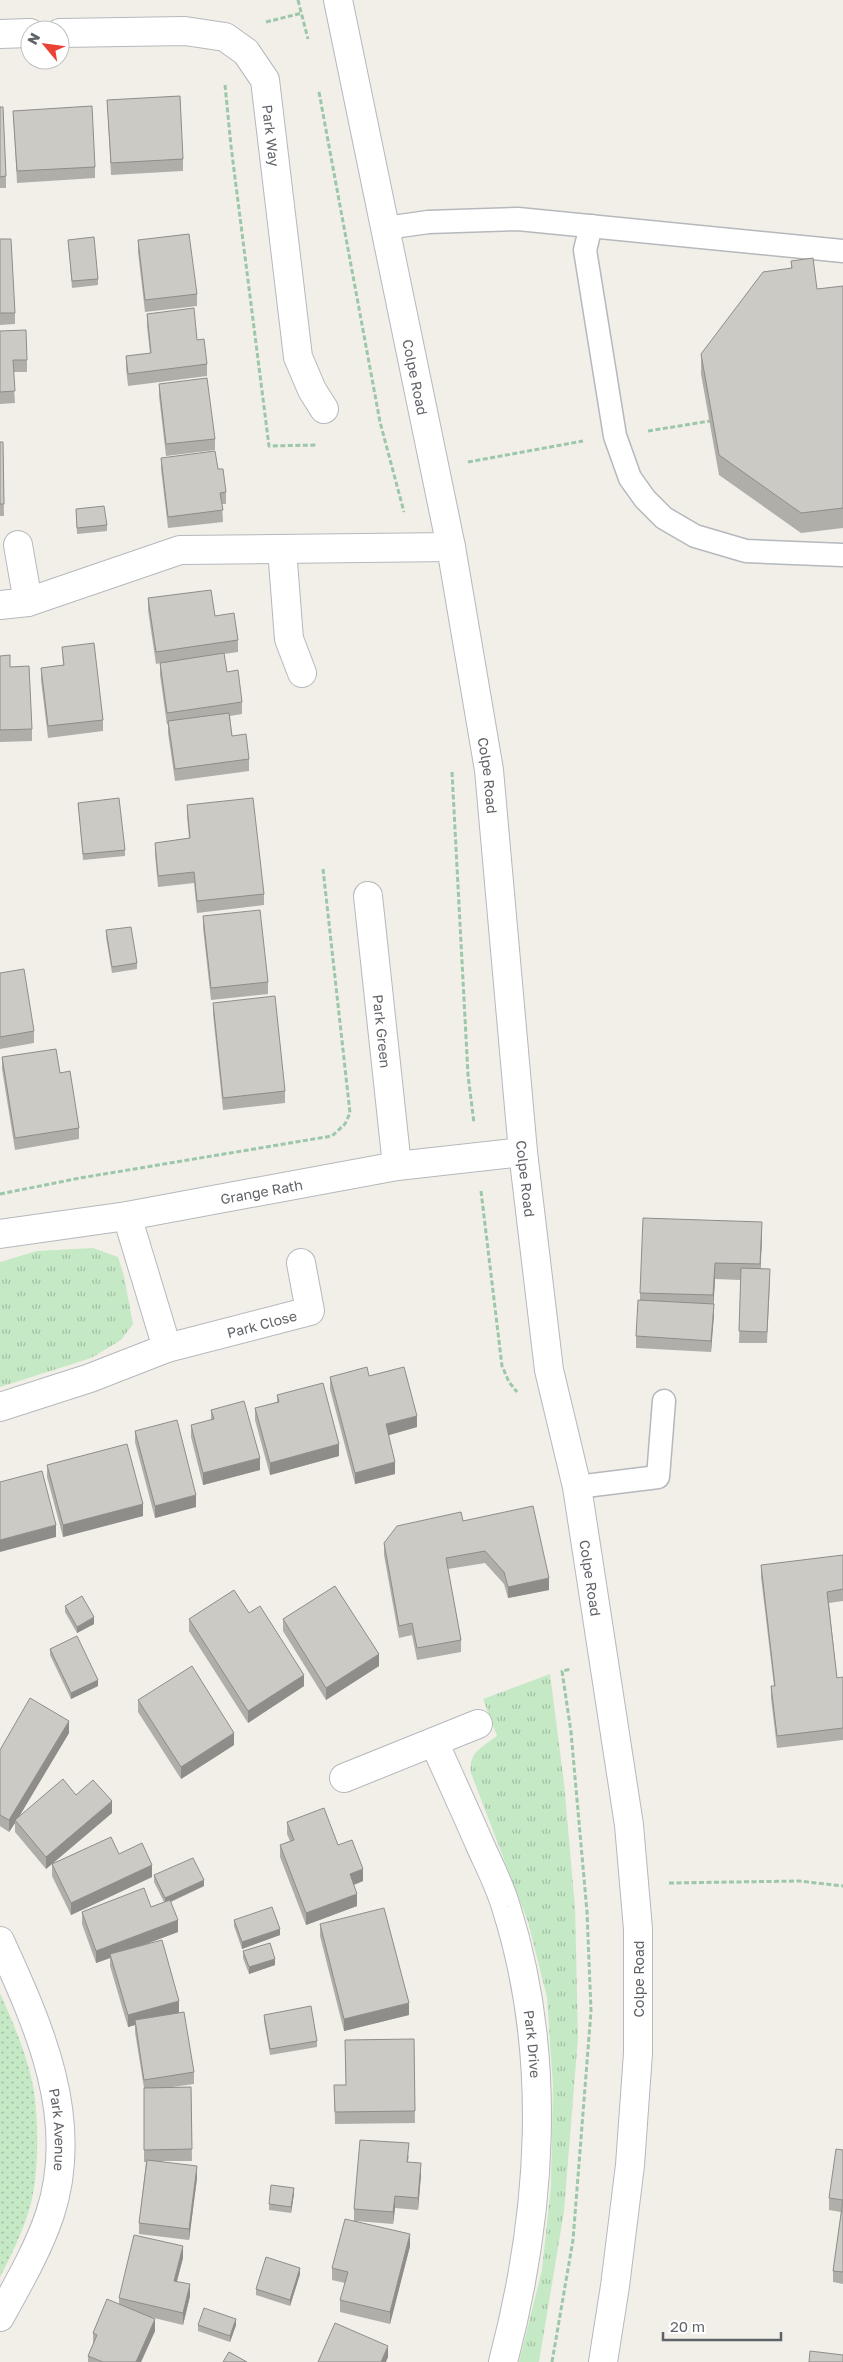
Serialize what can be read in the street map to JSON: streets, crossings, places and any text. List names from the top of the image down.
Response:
{
  "streets": {
    "street": [
      "Park Way",
      "Colpe Road",
      "Park Green",
      "Grange Rath",
      "Park Close",
      "Park Drive",
      "Park Avenue"
    ]
  },
  "crossings": [
    ["Colpe Road", "Grange Rath"],
    ["Park Green", "Grange Rath"]
  ],
  "scale_bar": "20 m",
  "north": "top left"
}
